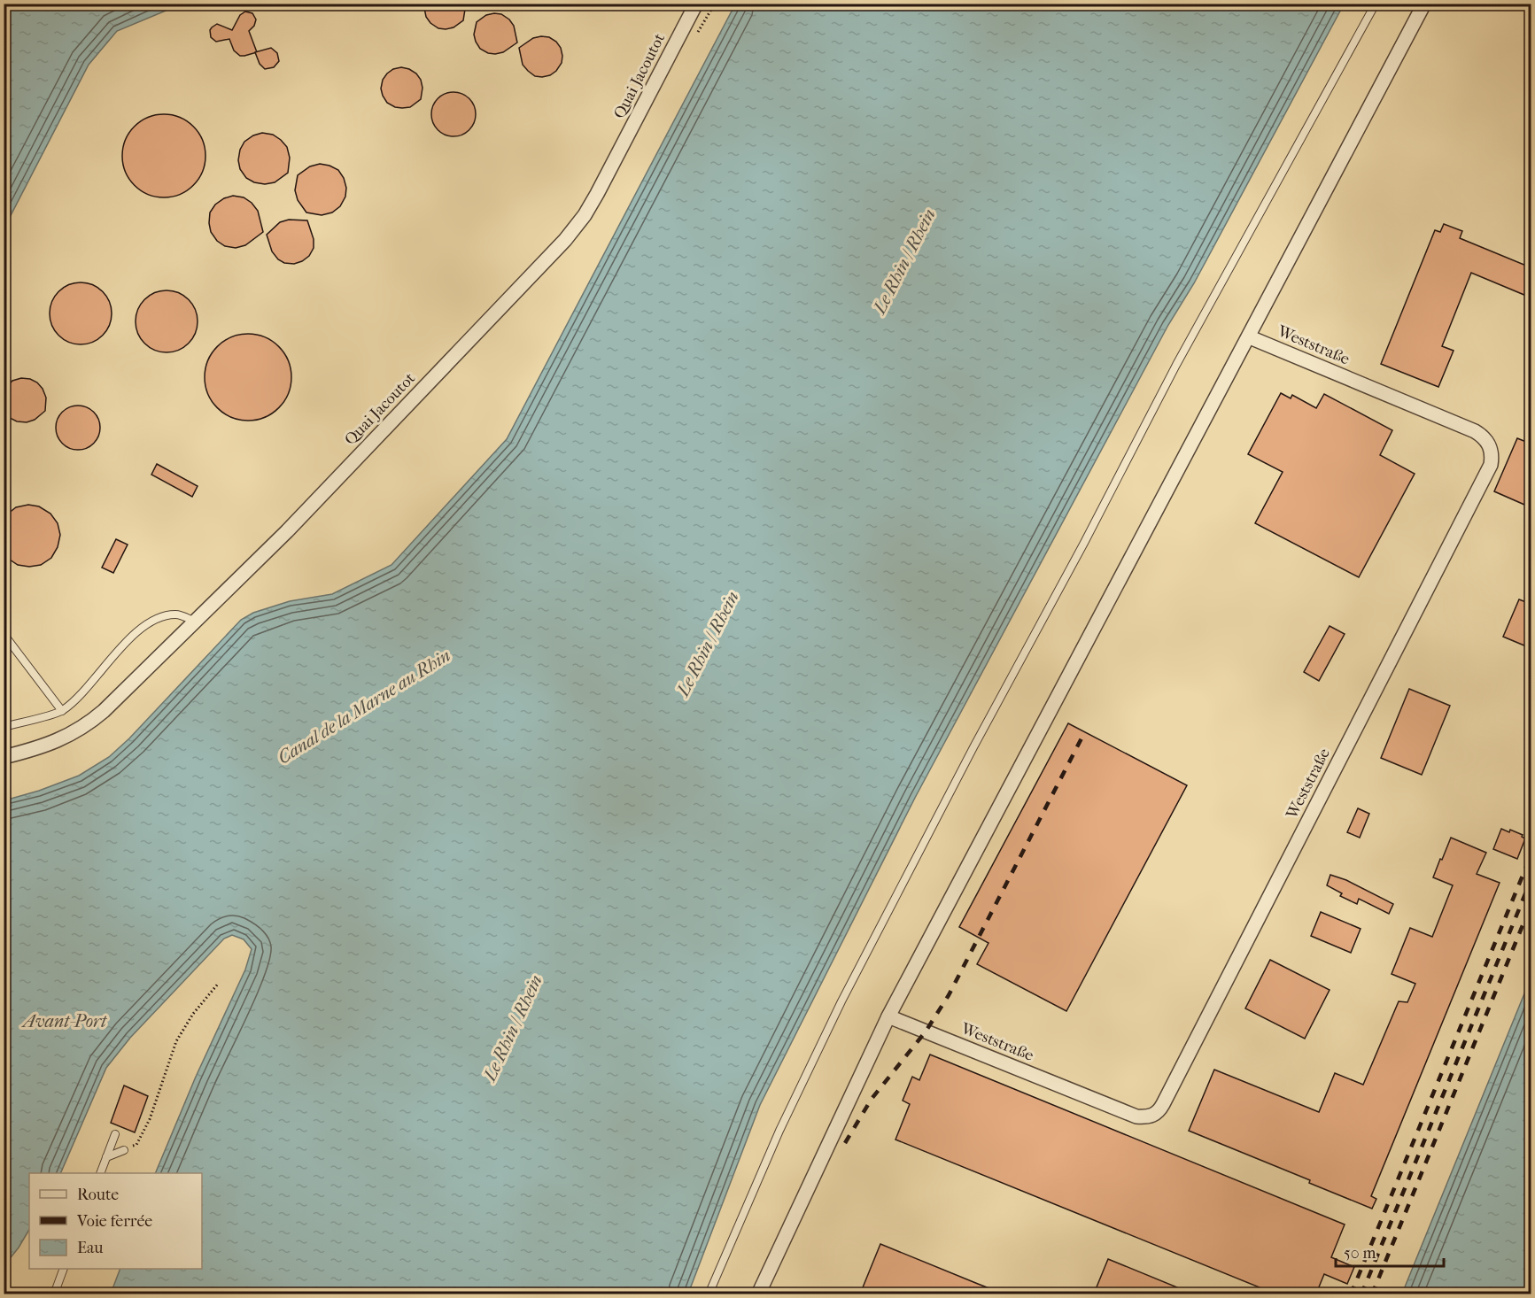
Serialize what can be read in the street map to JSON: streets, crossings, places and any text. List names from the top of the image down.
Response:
{
  "streets": {
    "street": ["Quai Jacoutot", "Weststraße"]
  },
  "water": ["Le Rhin / Rhein", "Canal de la Marne au Rhin", "Avant-Port"],
  "legend": ["Route", "Voie ferrée", "Eau"],
  "scale_bar": "50 m"
}
